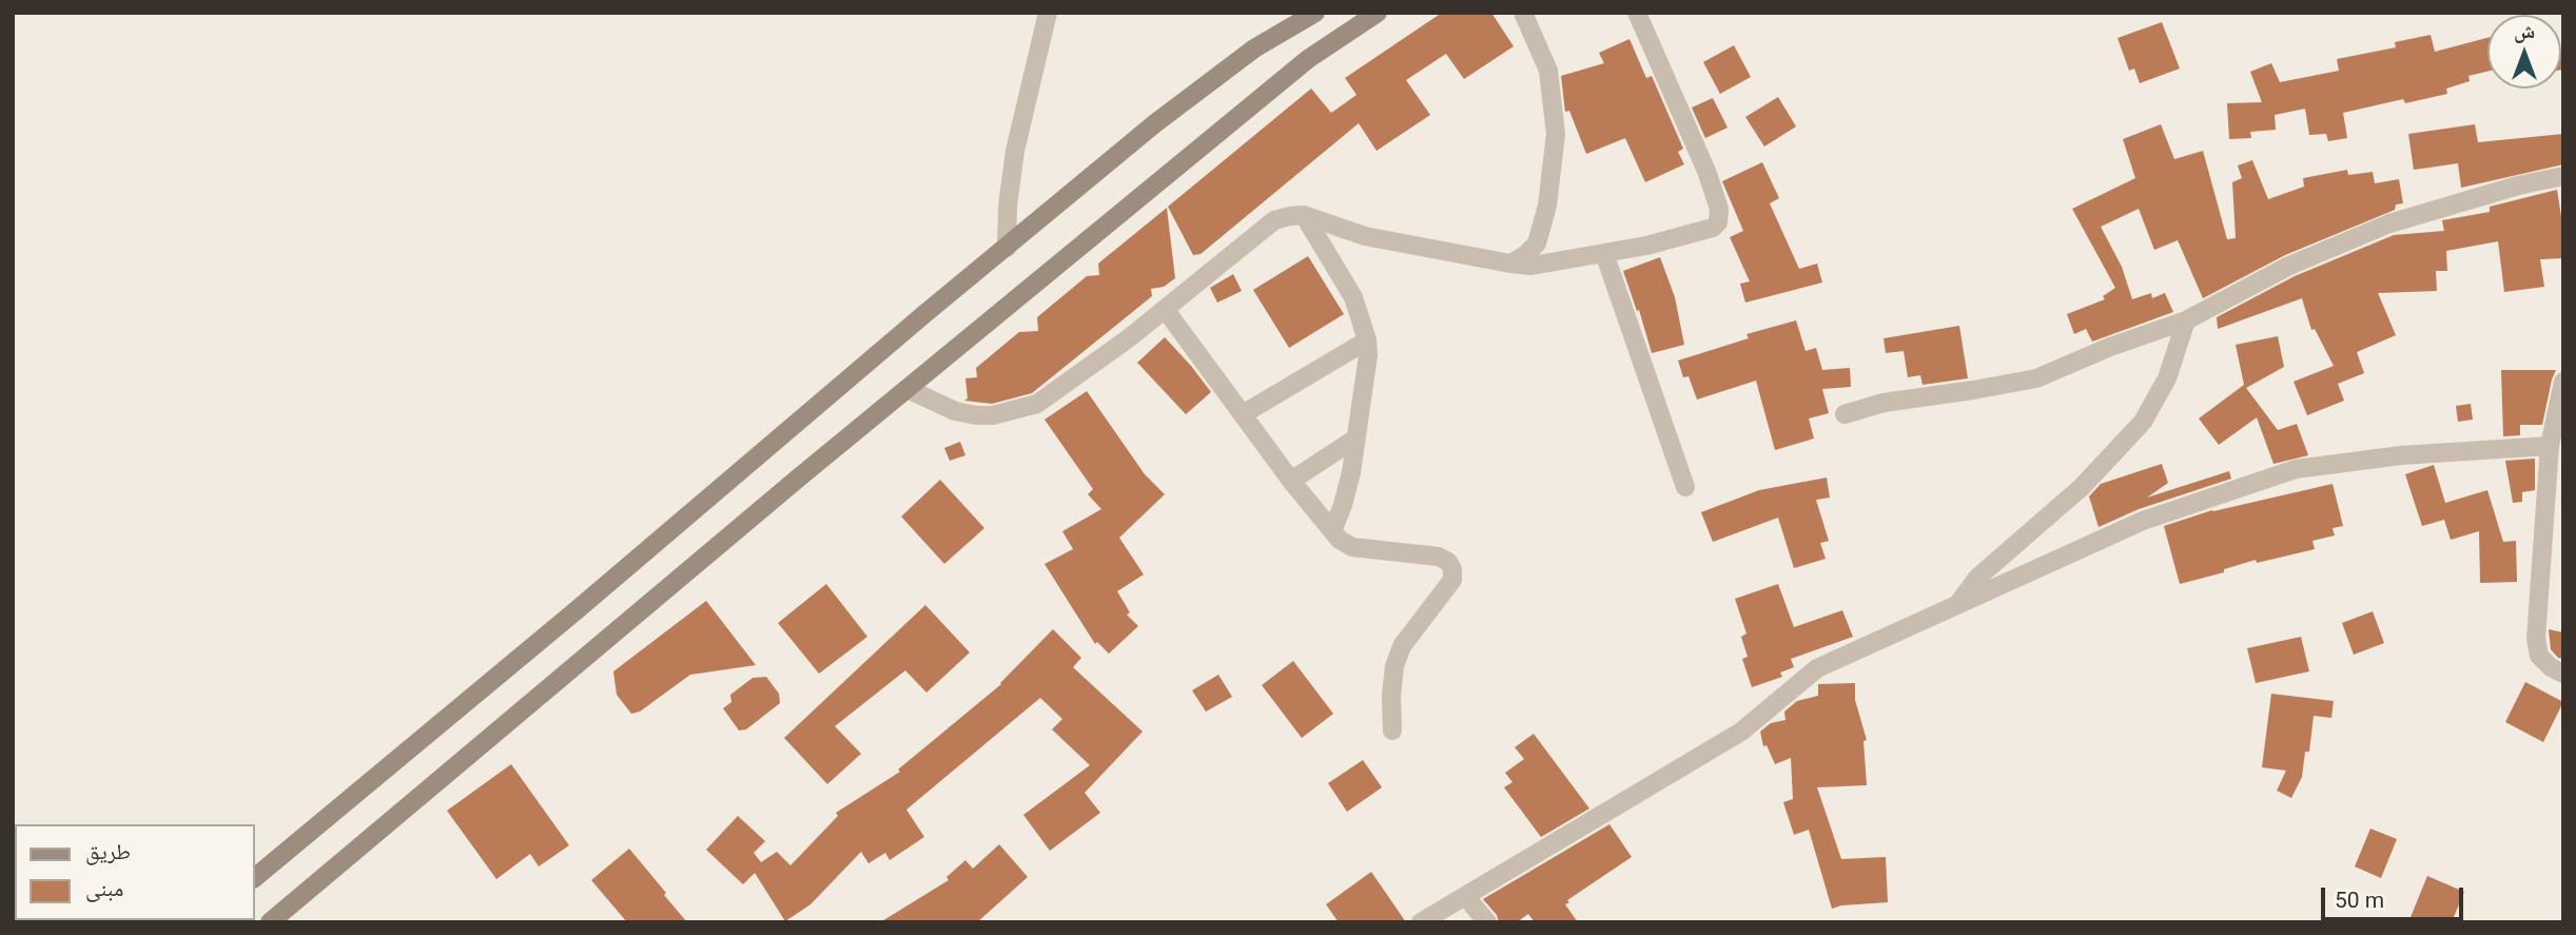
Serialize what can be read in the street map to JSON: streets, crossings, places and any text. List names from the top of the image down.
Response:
{
  "legend": ["طريق", "مبنى"],
  "scale_bar": "50 m",
  "north": "top"
}
